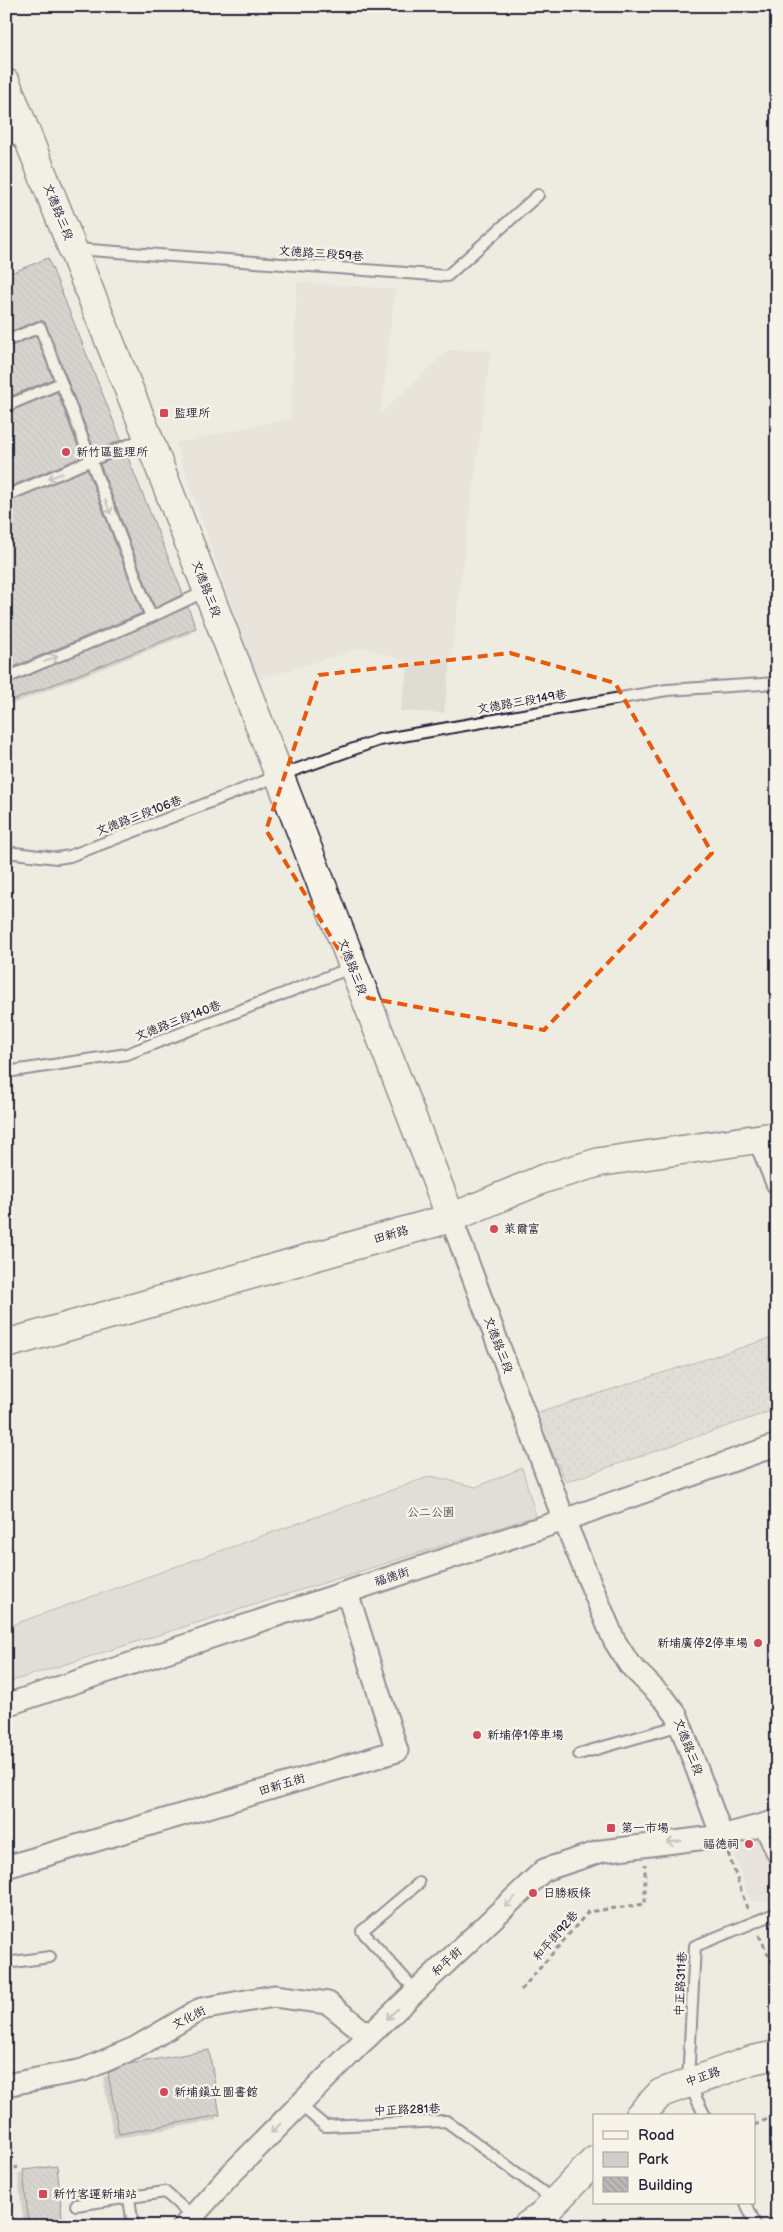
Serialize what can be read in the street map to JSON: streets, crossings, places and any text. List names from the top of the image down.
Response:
{
  "streets": {
    "main road": ["文德路三段", "田新路", "中正路"],
    "street": [
      "福德街",
      "田新五街",
      "和平街",
      "文化街"
    ],
    "lane": [
      "文德路三段59巷",
      "文德路三段149巷",
      "文德路三段106巷",
      "文德路三段140巷",
      "中正路311巷",
      "中正路281巷"
    ],
    "path": ["和平街92巷"]
  },
  "crossings": [
    ["文德路三段", "文德路三段59巷"],
    ["文德路三段", "文德路三段149巷"],
    ["文德路三段", "文德路三段106巷"],
    ["文德路三段", "文德路三段140巷"],
    ["文德路三段", "田新路"],
    ["文德路三段", "福德街"],
    ["文德路三段", "和平街"],
    ["文德路三段149巷", "文德路三段106巷"],
    ["福德街", "田新五街"],
    ["和平街92巷", "和平街"],
    ["和平街", "文化街"],
    ["和平街", "中正路281巷"],
    ["中正路311巷", "中正路"]
  ],
  "one_way": ["和平街"],
  "parks": ["公二公園"],
  "places": {
    "transit": ["監理所", "第一市場", "新竹客運新埔站"],
    "other": [
      "新竹區監理所",
      "萊爾富",
      "新埔廣停2停車場",
      "新埔停1停車場",
      "福德祠",
      "日勝粄條",
      "新埔鎮立圖書館"
    ]
  },
  "legend": ["Road", "Park", "Building"]
}
